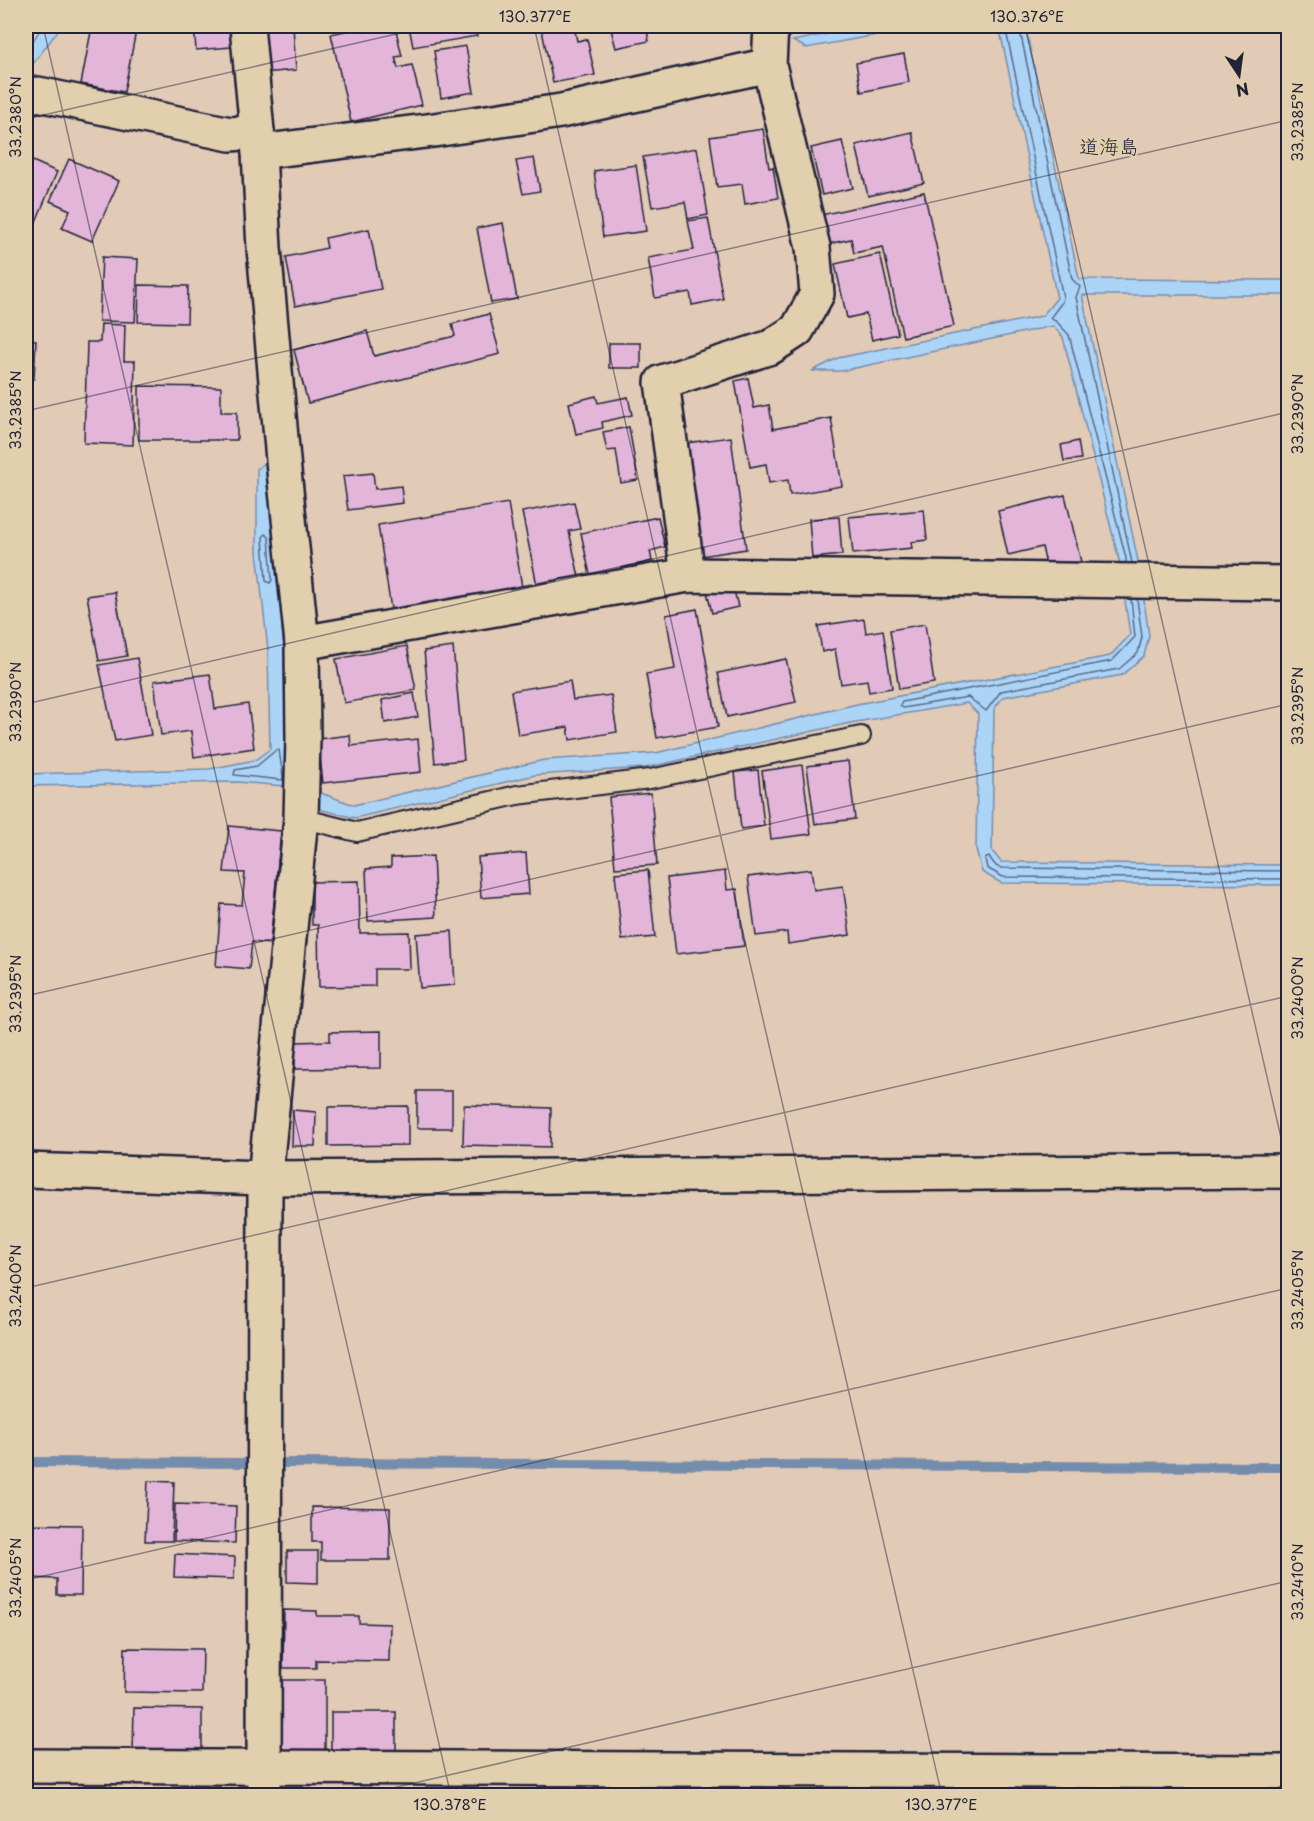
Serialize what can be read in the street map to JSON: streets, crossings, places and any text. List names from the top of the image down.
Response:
{
  "districts": ["道海島"],
  "north": "bottom",
  "coordinates": [
    "130.377°E",
    "130.376°E",
    "33.2380°N",
    "33.2385°N",
    "33.2390°N",
    "33.2395°N",
    "33.2400°N",
    "33.2405°N",
    "33.2410°N",
    "130.378°E"
  ]
}
